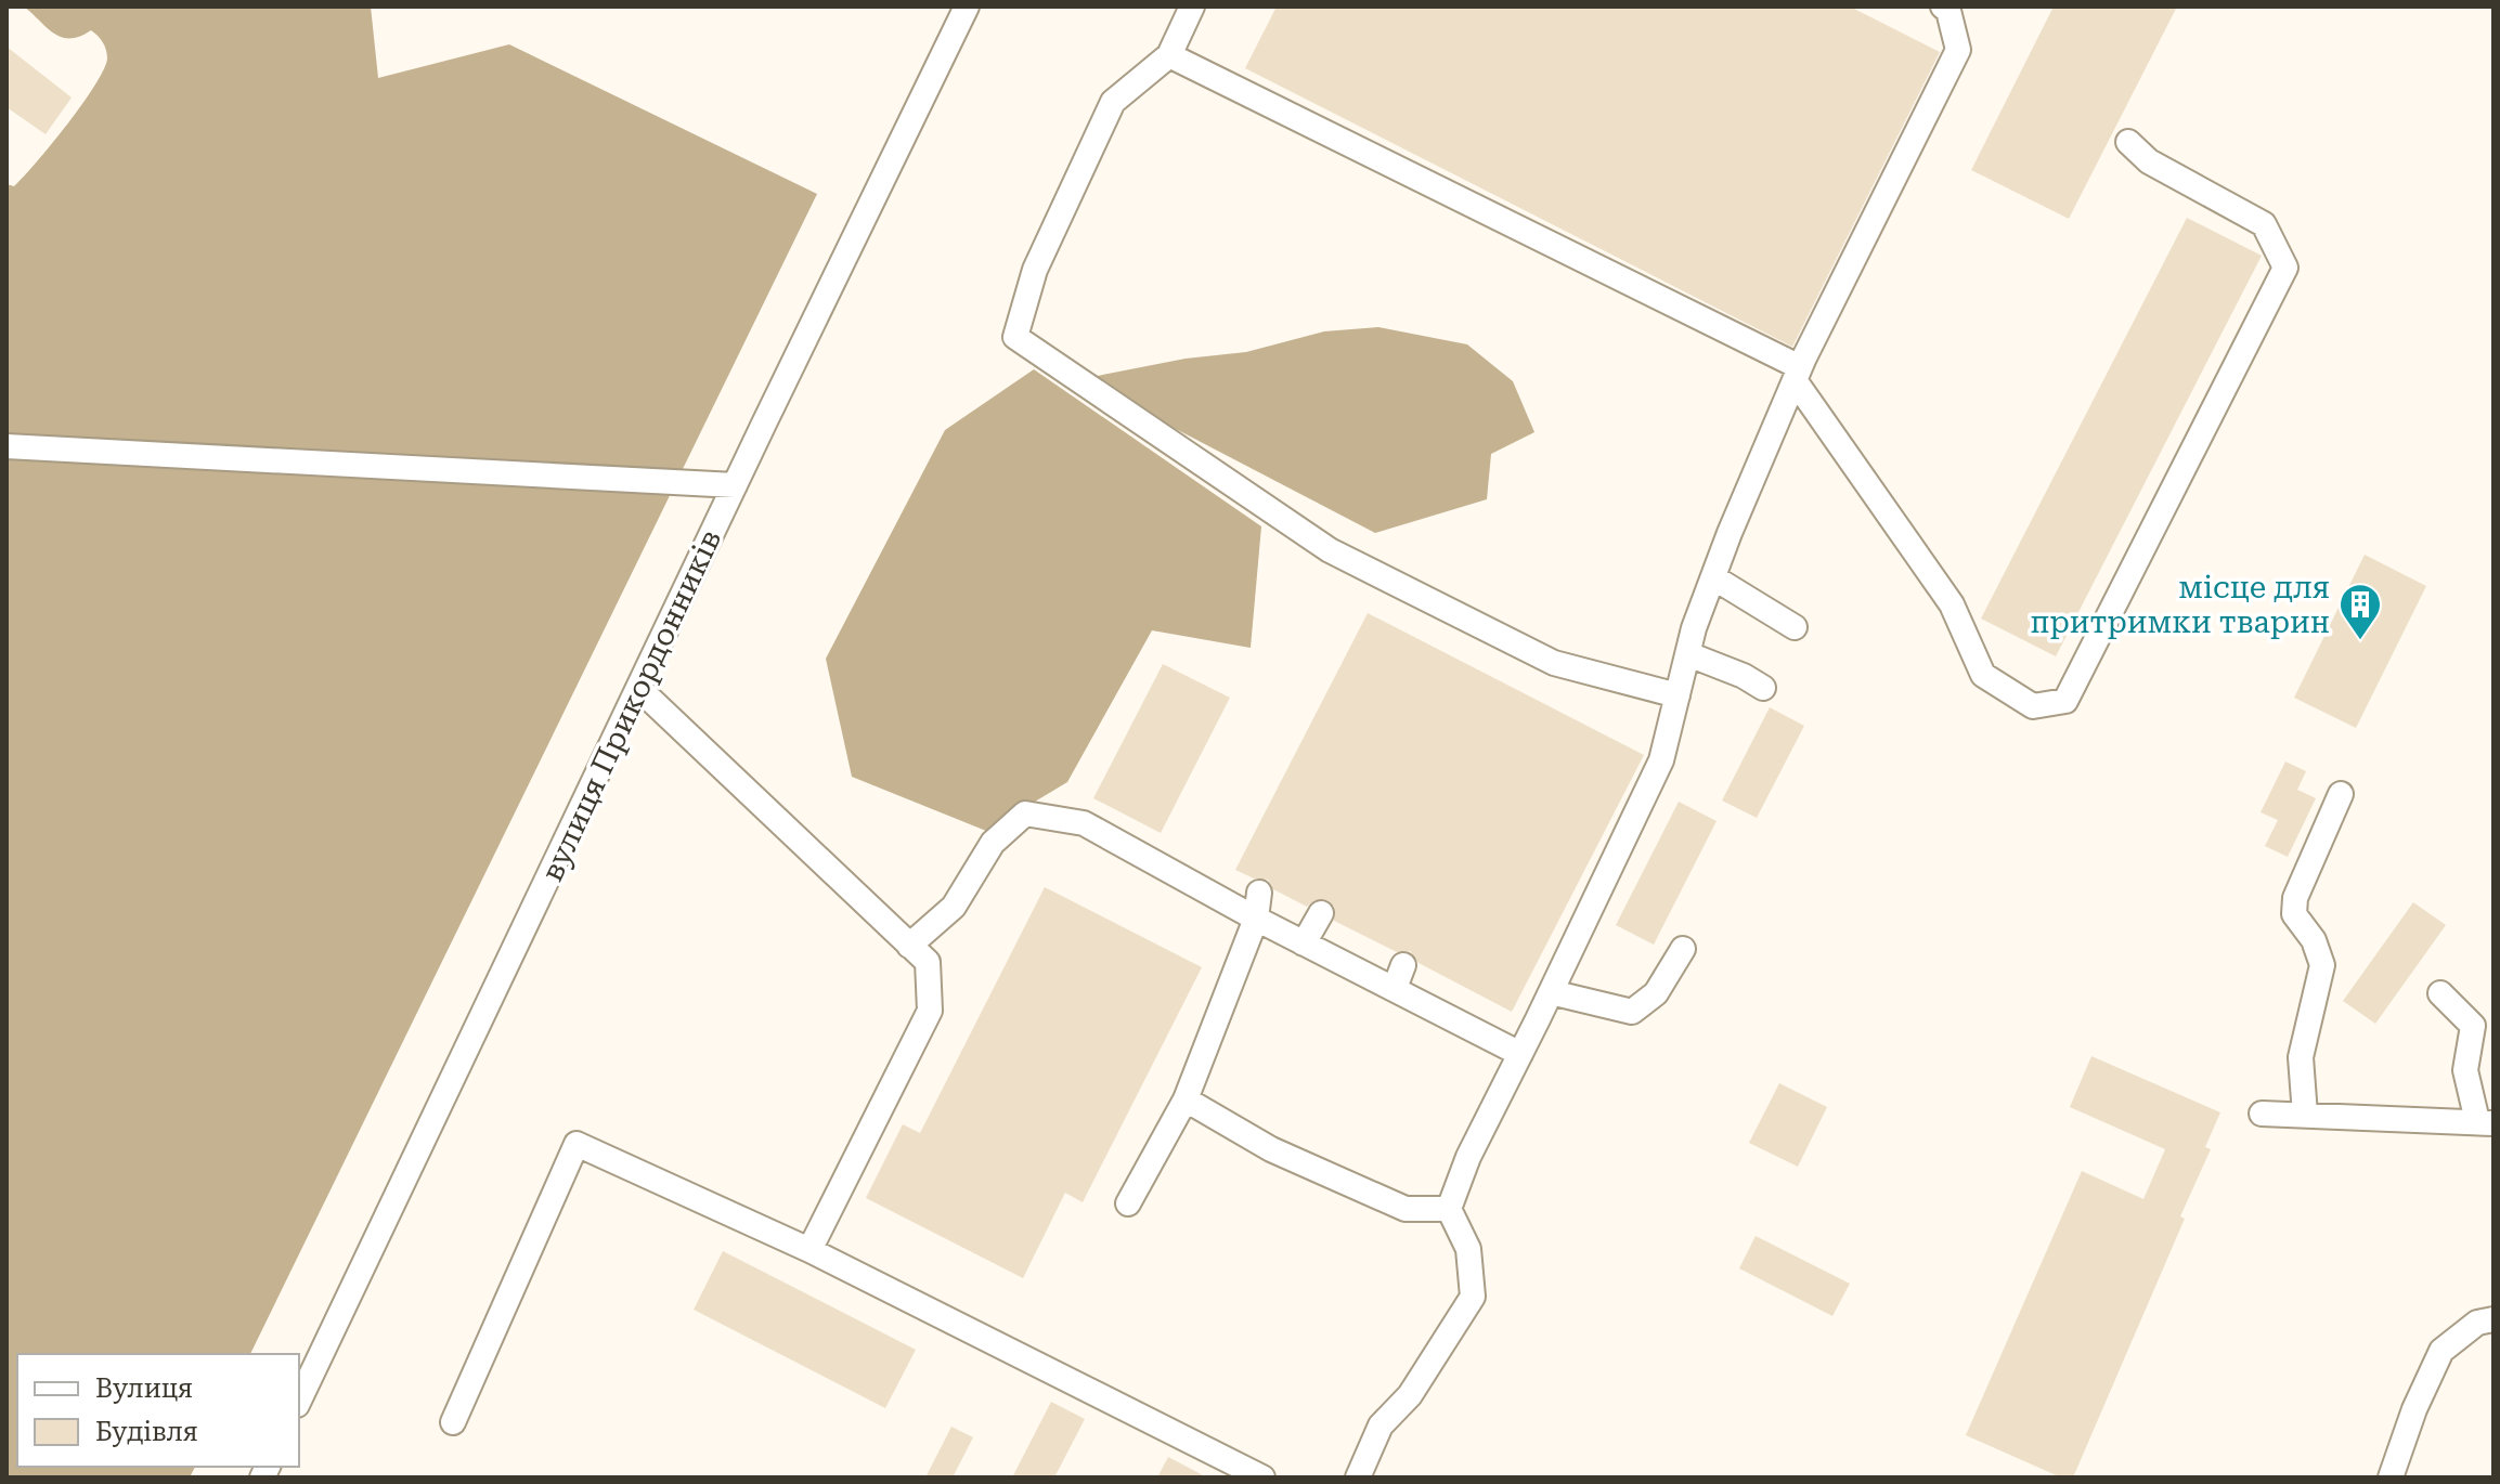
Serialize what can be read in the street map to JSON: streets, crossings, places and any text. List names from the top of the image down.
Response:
{
  "streets": {
    "street": ["вулиця Прикордонників"]
  },
  "places": {
    "building": ["місце для притримки тварин"]
  },
  "legend": ["Вулиця", "Будівля"]
}
